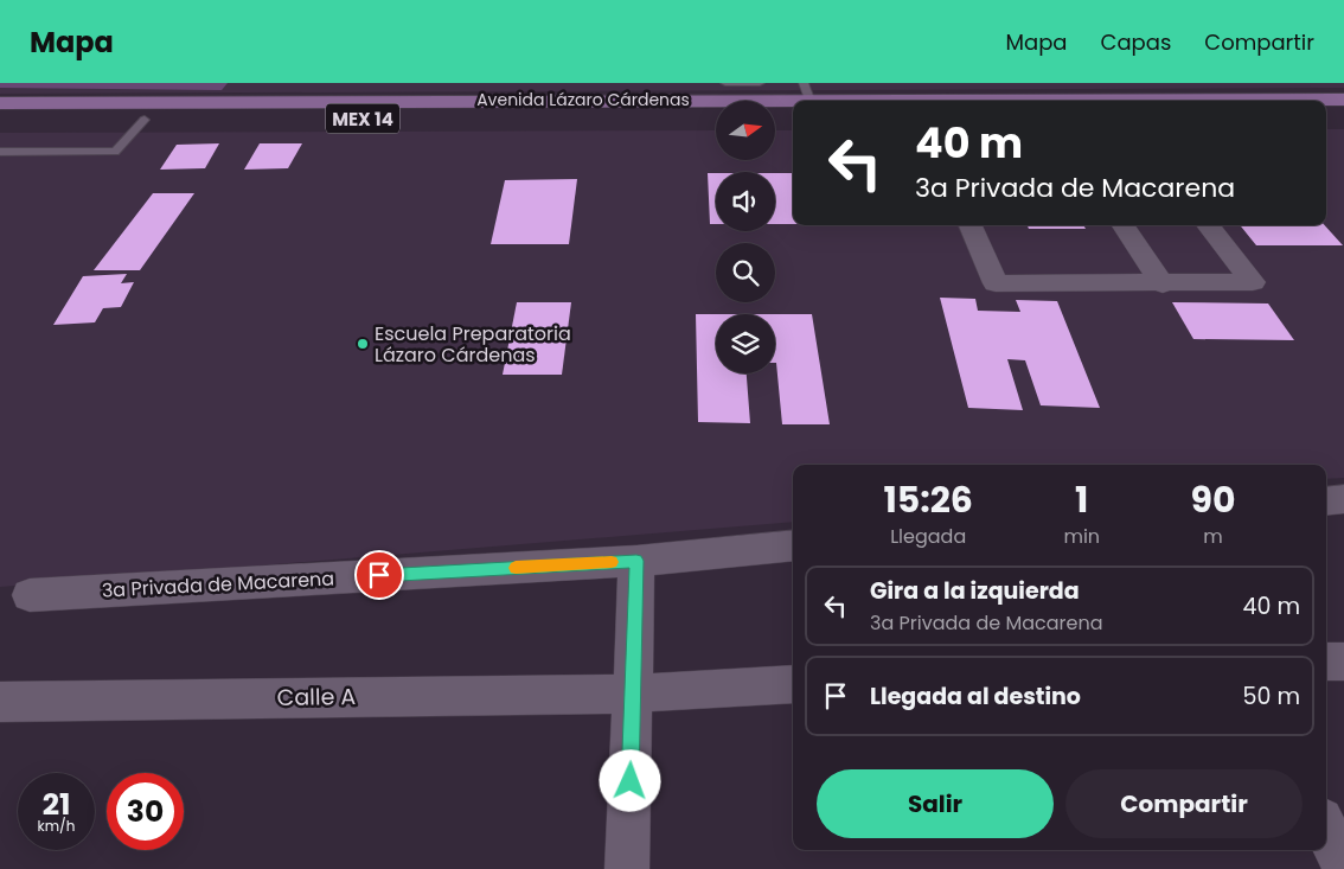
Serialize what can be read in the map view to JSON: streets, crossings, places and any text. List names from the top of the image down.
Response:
{
  "streets": {
    "main road": ["Avenida Lázaro Cárdenas", "MEX 14"],
    "street": ["3a Privada de Macarena", "Calle A"]
  },
  "places": ["Escuela Preparatoria Lázaro Cárdenas"],
  "north": "right",
  "page": {
    "header": "Mapa",
    "nav": ["Mapa", "Capas", "Compartir"],
    "turn": ["40 m", "3a Privada de Macarena"],
    "eta": [
      "15:26",
      "Llegada",
      "1",
      "min",
      "90",
      "m"
    ],
    "list": [
      {
        "name": "Gira a la izquierda",
        "note": "3a Privada de Macarena",
        "value": "40 m"
      },
      {
        "name": "Llegada al destino",
        "value": "50 m"
      }
    ],
    "buttons": ["Salir", "Compartir"],
    "speed": "21 km/h",
    "limit": "30"
  }
}
